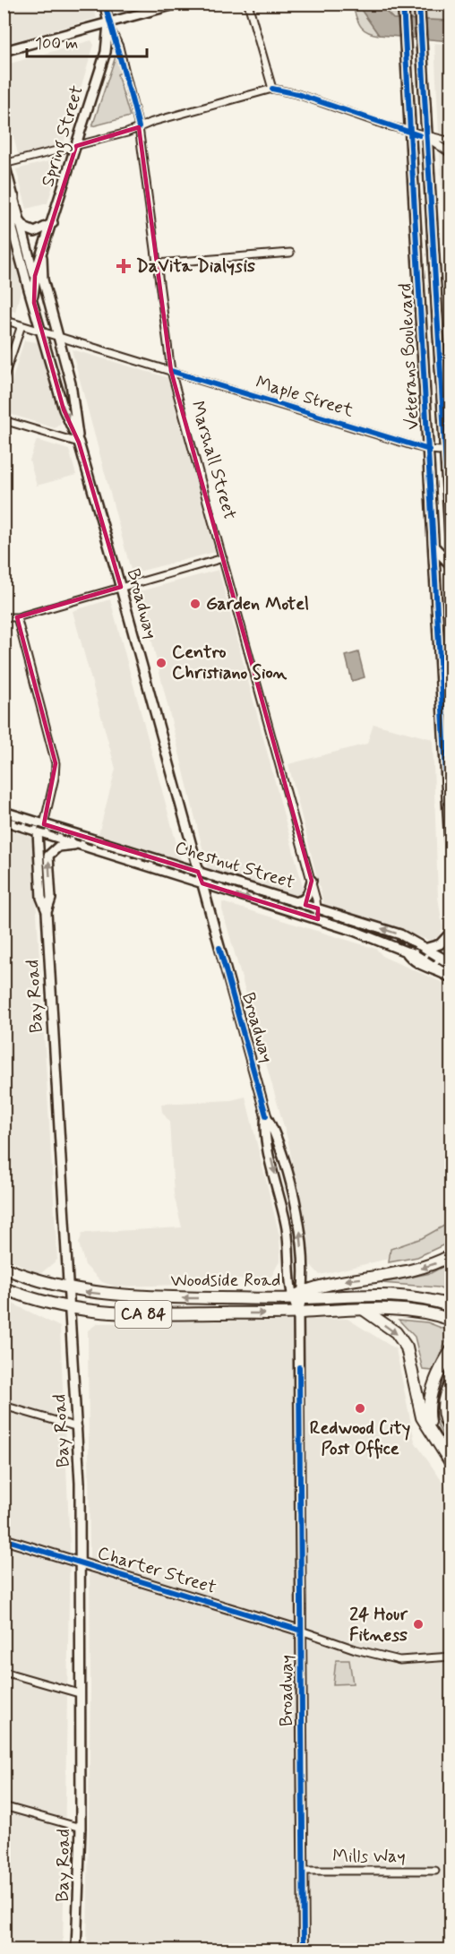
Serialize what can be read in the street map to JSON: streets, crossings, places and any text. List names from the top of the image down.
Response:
{
  "streets": {
    "highway": ["Woodside Road", "CA 84"],
    "main road": ["Veterans Boulevard"],
    "street": [
      "Spring Street",
      "Maple Street",
      "Marshall Street",
      "Broadway",
      "Chestnut Street",
      "Bay Road",
      "Charter Street",
      "Mills Way"
    ]
  },
  "crossings": [
    ["Spring Street", "Marshall Street"],
    ["Spring Street", "Broadway"],
    ["Veterans Boulevard", "Maple Street"],
    ["Maple Street", "Marshall Street"],
    ["Maple Street", "Broadway"],
    ["Marshall Street", "Chestnut Street"],
    ["Broadway", "Chestnut Street"],
    ["Broadway", "Woodside Road"],
    ["Broadway", "Charter Street"],
    ["Broadway", "Mills Way"],
    ["Chestnut Street", "Bay Road"],
    ["Bay Road", "Woodside Road"],
    ["Bay Road", "Charter Street"]
  ],
  "places": {
    "health": ["DaVita Dialysis"],
    "other": [
      "Garden Motel",
      "Centro Christiano Sion",
      "Redwood City Post Office",
      "24 Hour Fitness"
    ]
  },
  "scale_bar": "100 m"
}
